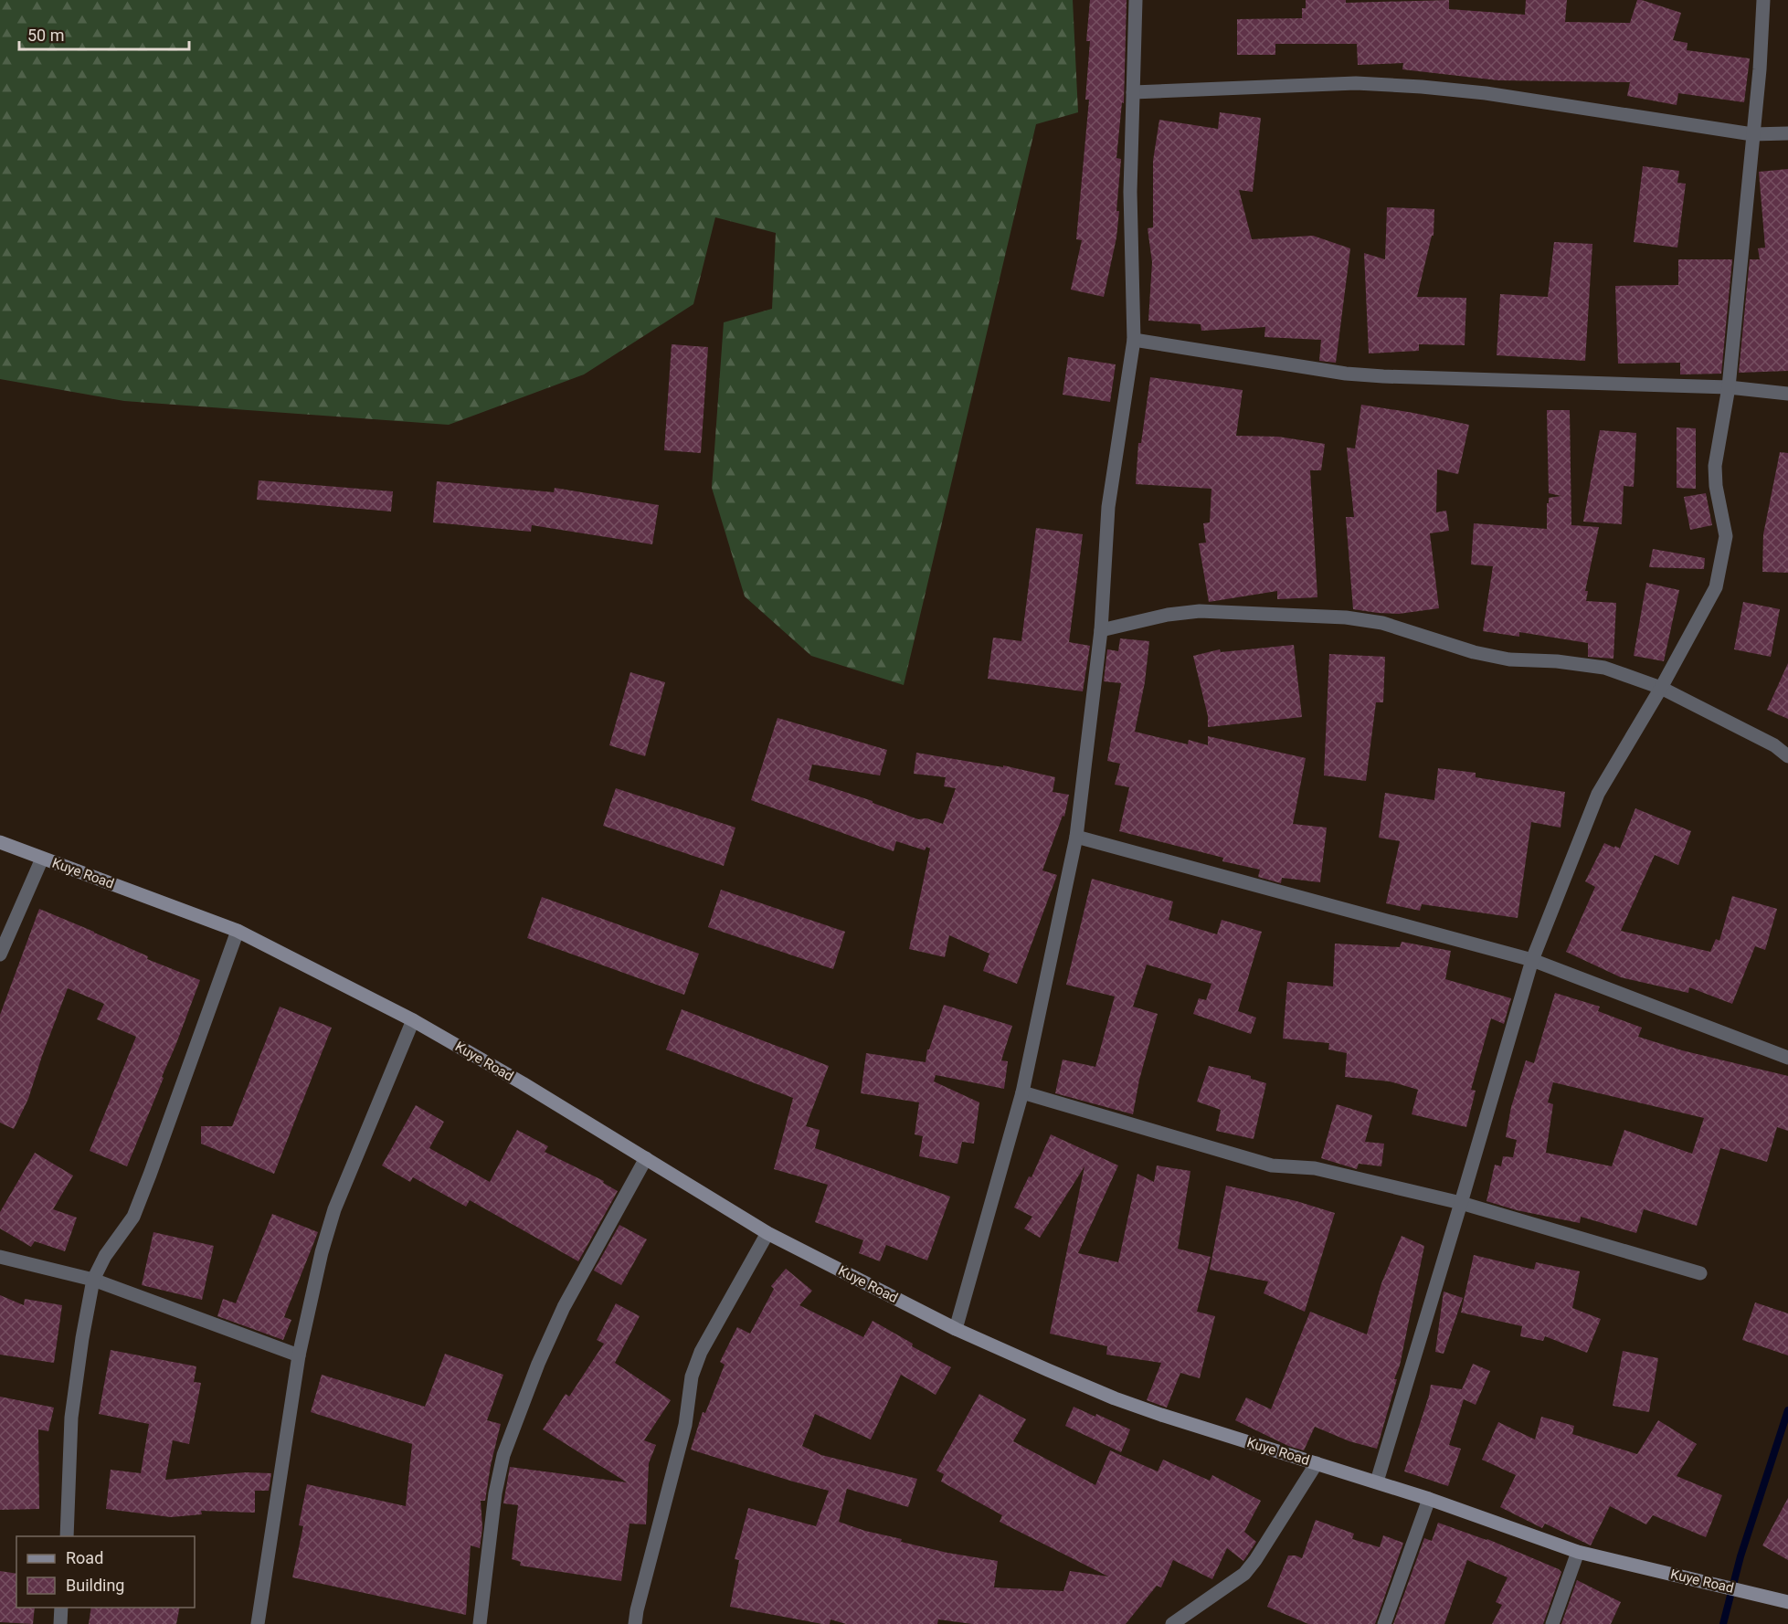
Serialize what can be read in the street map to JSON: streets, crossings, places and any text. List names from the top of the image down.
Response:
{
  "streets": {
    "street": ["Kuye Road"]
  },
  "legend": ["Road", "Building"],
  "scale_bar": "50 m"
}
